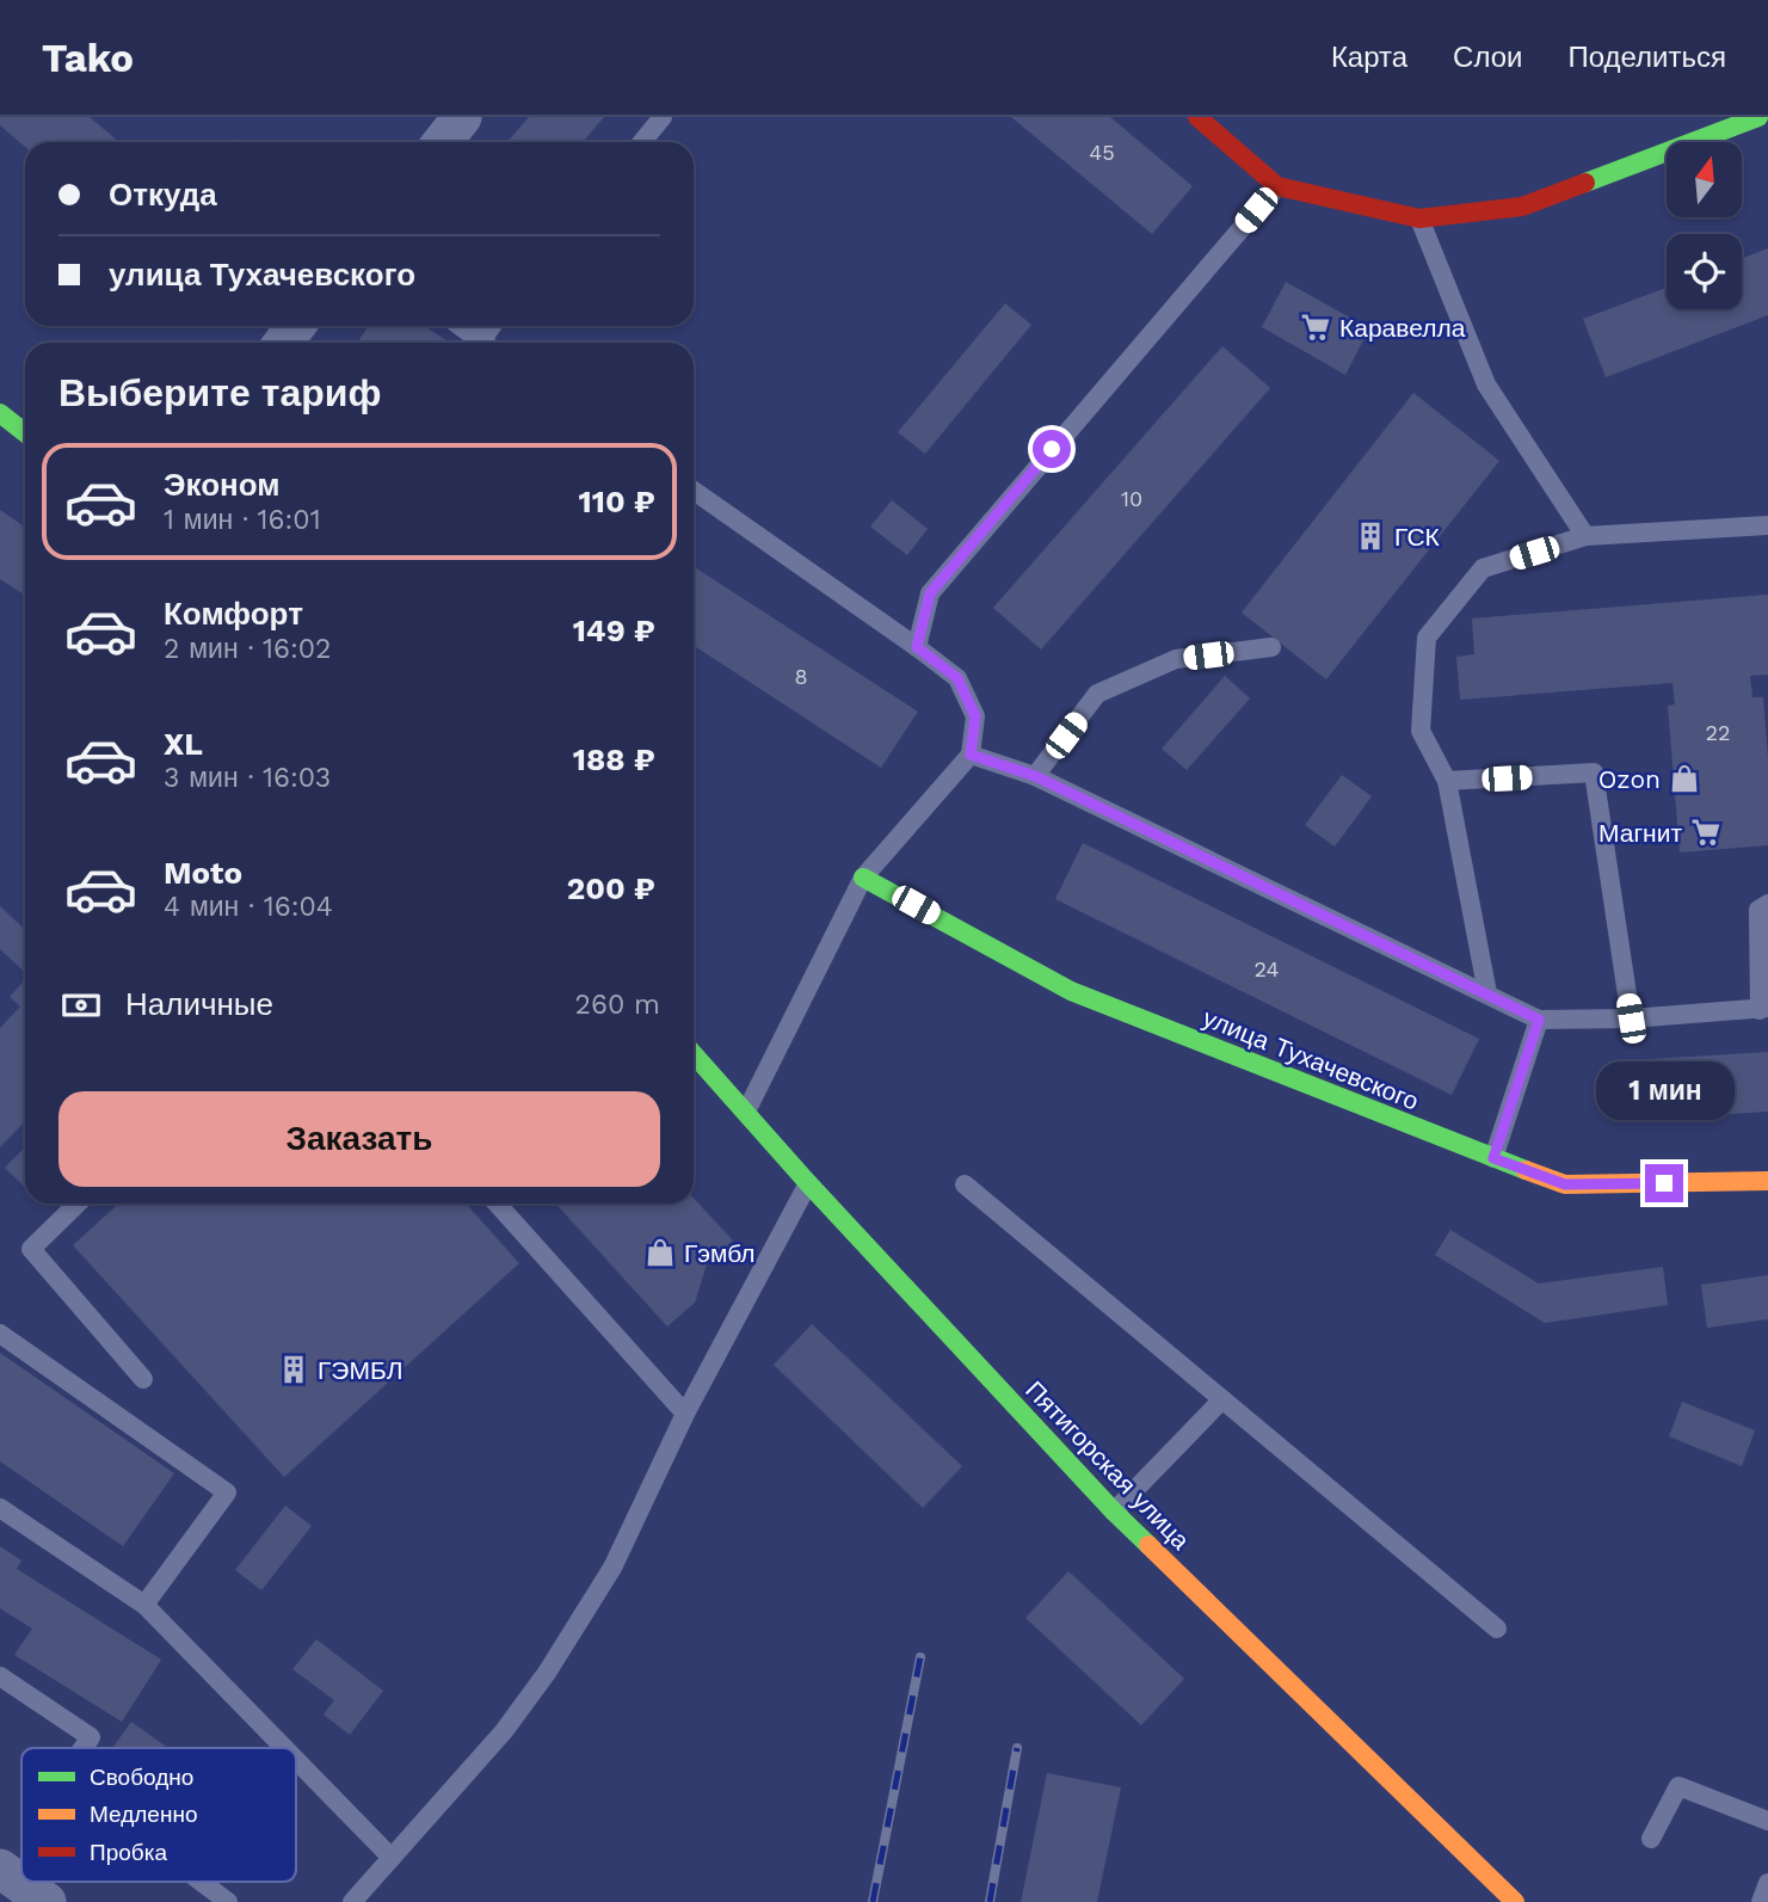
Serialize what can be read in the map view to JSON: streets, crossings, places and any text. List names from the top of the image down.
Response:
{
  "streets": {
    "street": ["улица Тухачевского", "Пятигорская улица"]
  },
  "places": {
    "supermarket": ["Каравелла", "Магнит"],
    "building": ["ГСК", "ГЭМБЛ"],
    "shop": ["Ozon", "Гэмбл"]
  },
  "house_numbers": [
    "45",
    "10",
    "8",
    "22",
    "24"
  ],
  "legend": ["Свободно", "Медленно", "Пробка"],
  "north": "top",
  "page": {
    "header": "Tako",
    "nav": ["Карта", "Слои", "Поделиться"],
    "banner": ["Откуда", "улица Тухачевского"],
    "heading": "Выберите тариф",
    "list": [
      {
        "name": "Эконом",
        "note": "1 мин · 16:01",
        "value": "110 ₽"
      },
      {
        "name": "Комфорт",
        "note": "2 мин · 16:02",
        "value": "149 ₽"
      },
      {
        "name": "XL",
        "note": "3 мин · 16:03",
        "value": "188 ₽"
      },
      {
        "name": "Moto",
        "note": "4 мин · 16:04",
        "value": "200 ₽"
      }
    ],
    "pay": ["Наличные", "260 m"],
    "bubble": "1 мин",
    "buttons": "Заказать"
  }
}
